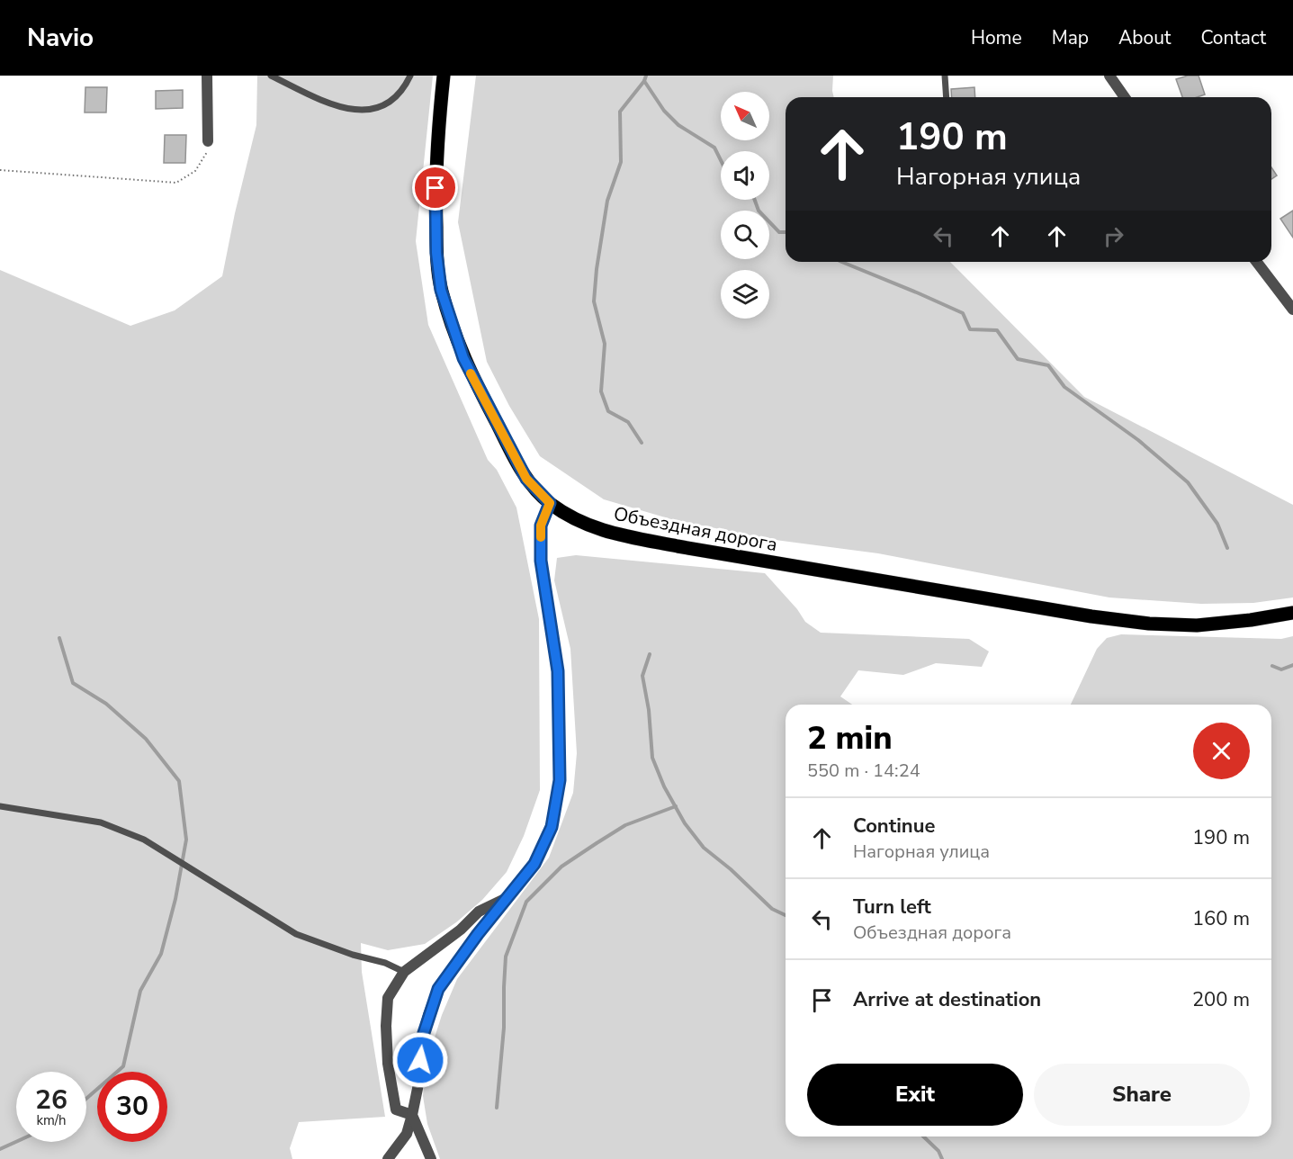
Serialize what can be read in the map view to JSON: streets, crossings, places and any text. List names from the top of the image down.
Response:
{
  "streets": {
    "main road": ["Объездная дорога"]
  },
  "north": "top left",
  "page": {
    "header": "Navio",
    "nav": [
      "Home",
      "Map",
      "About",
      "Contact"
    ],
    "turn": ["190 m", "Нагорная улица"],
    "heading": ["2 min", "550 m · 14:24"],
    "list": [
      {
        "name": "Continue",
        "note": "Нагорная улица",
        "value": "190 m"
      },
      {
        "name": "Turn left",
        "note": "Объездная дорога",
        "value": "160 m"
      },
      {
        "name": "Arrive at destination",
        "value": "200 m"
      }
    ],
    "buttons": ["Exit", "Share"],
    "speed": "26 km/h",
    "limit": "30"
  }
}
